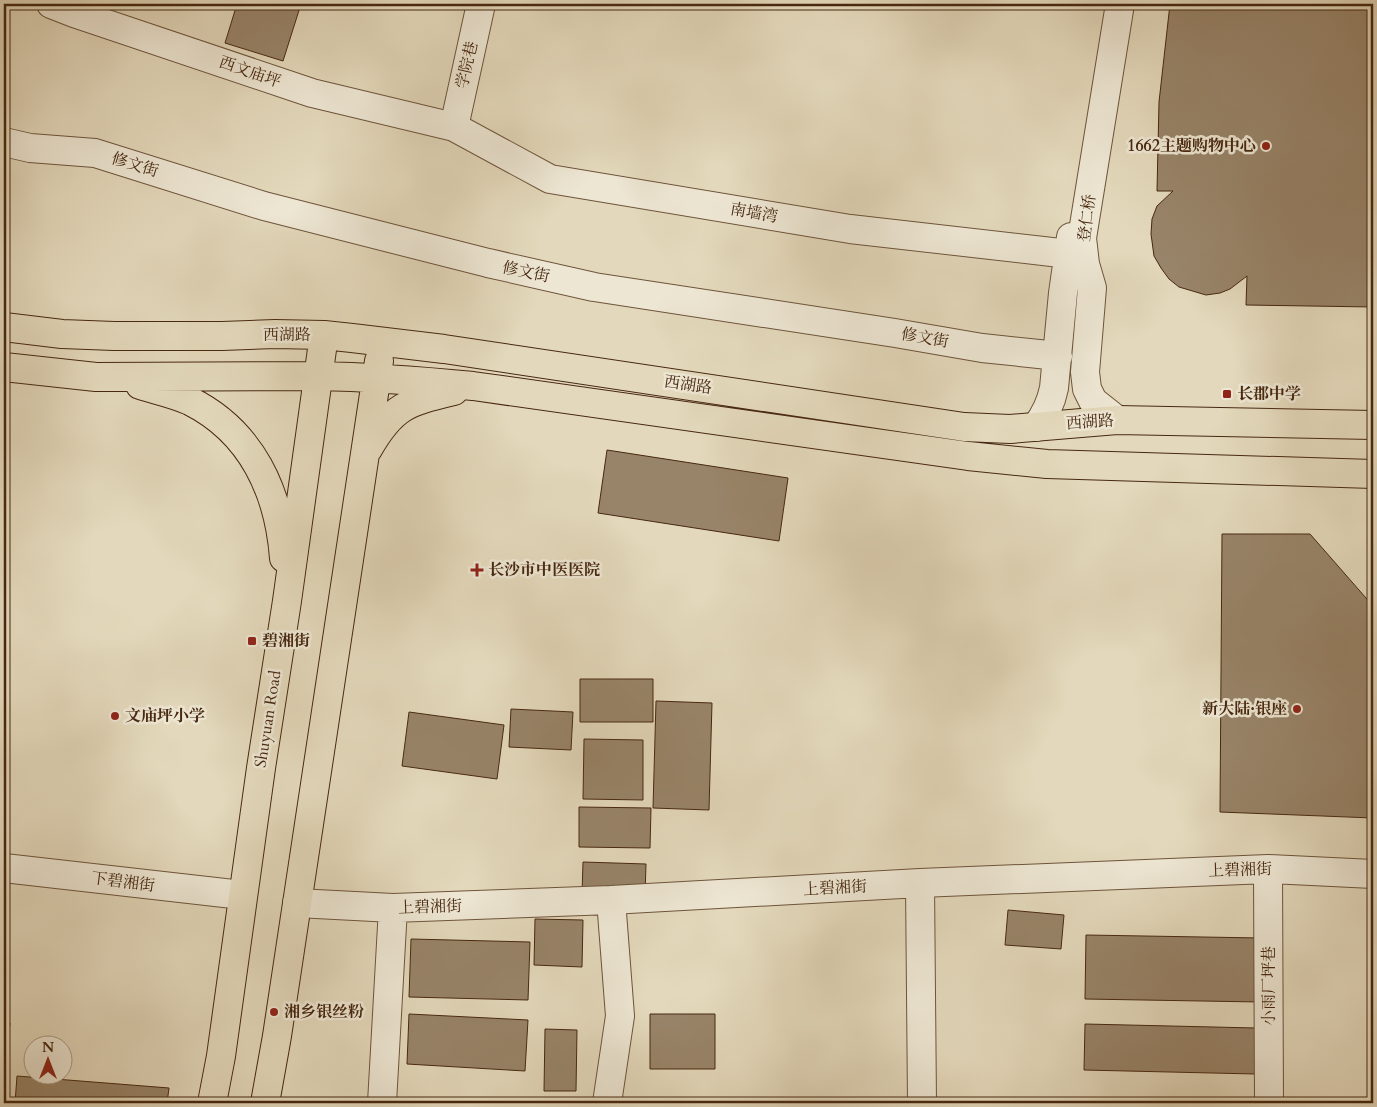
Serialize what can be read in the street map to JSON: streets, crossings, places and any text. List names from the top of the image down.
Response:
{
  "streets": {
    "main road": ["西湖路", "Shuyuan Road"],
    "street": [
      "学院巷",
      "西文庙坪",
      "修文街",
      "南墙湾",
      "登仁桥",
      "上碧湘街",
      "下碧湘街",
      "小雨厂坪巷"
    ]
  },
  "crossings": [
    ["学院巷", "西文庙坪"],
    ["学院巷", "南墙湾"],
    ["西文庙坪", "南墙湾"],
    ["修文街", "登仁桥"],
    ["南墙湾", "登仁桥"],
    ["登仁桥", "西湖路"],
    ["西湖路", "Shuyuan Road"],
    ["Shuyuan Road", "下碧湘街"],
    ["上碧湘街", "小雨厂坪巷"]
  ],
  "places": {
    "other": [
      "1662主题购物中心",
      "新大陆·银座",
      "文庙坪小学",
      "湘乡银丝粉"
    ],
    "transit": ["长郡中学", "碧湘街"],
    "health": ["长沙市中医医院"]
  },
  "north": "top"
}
